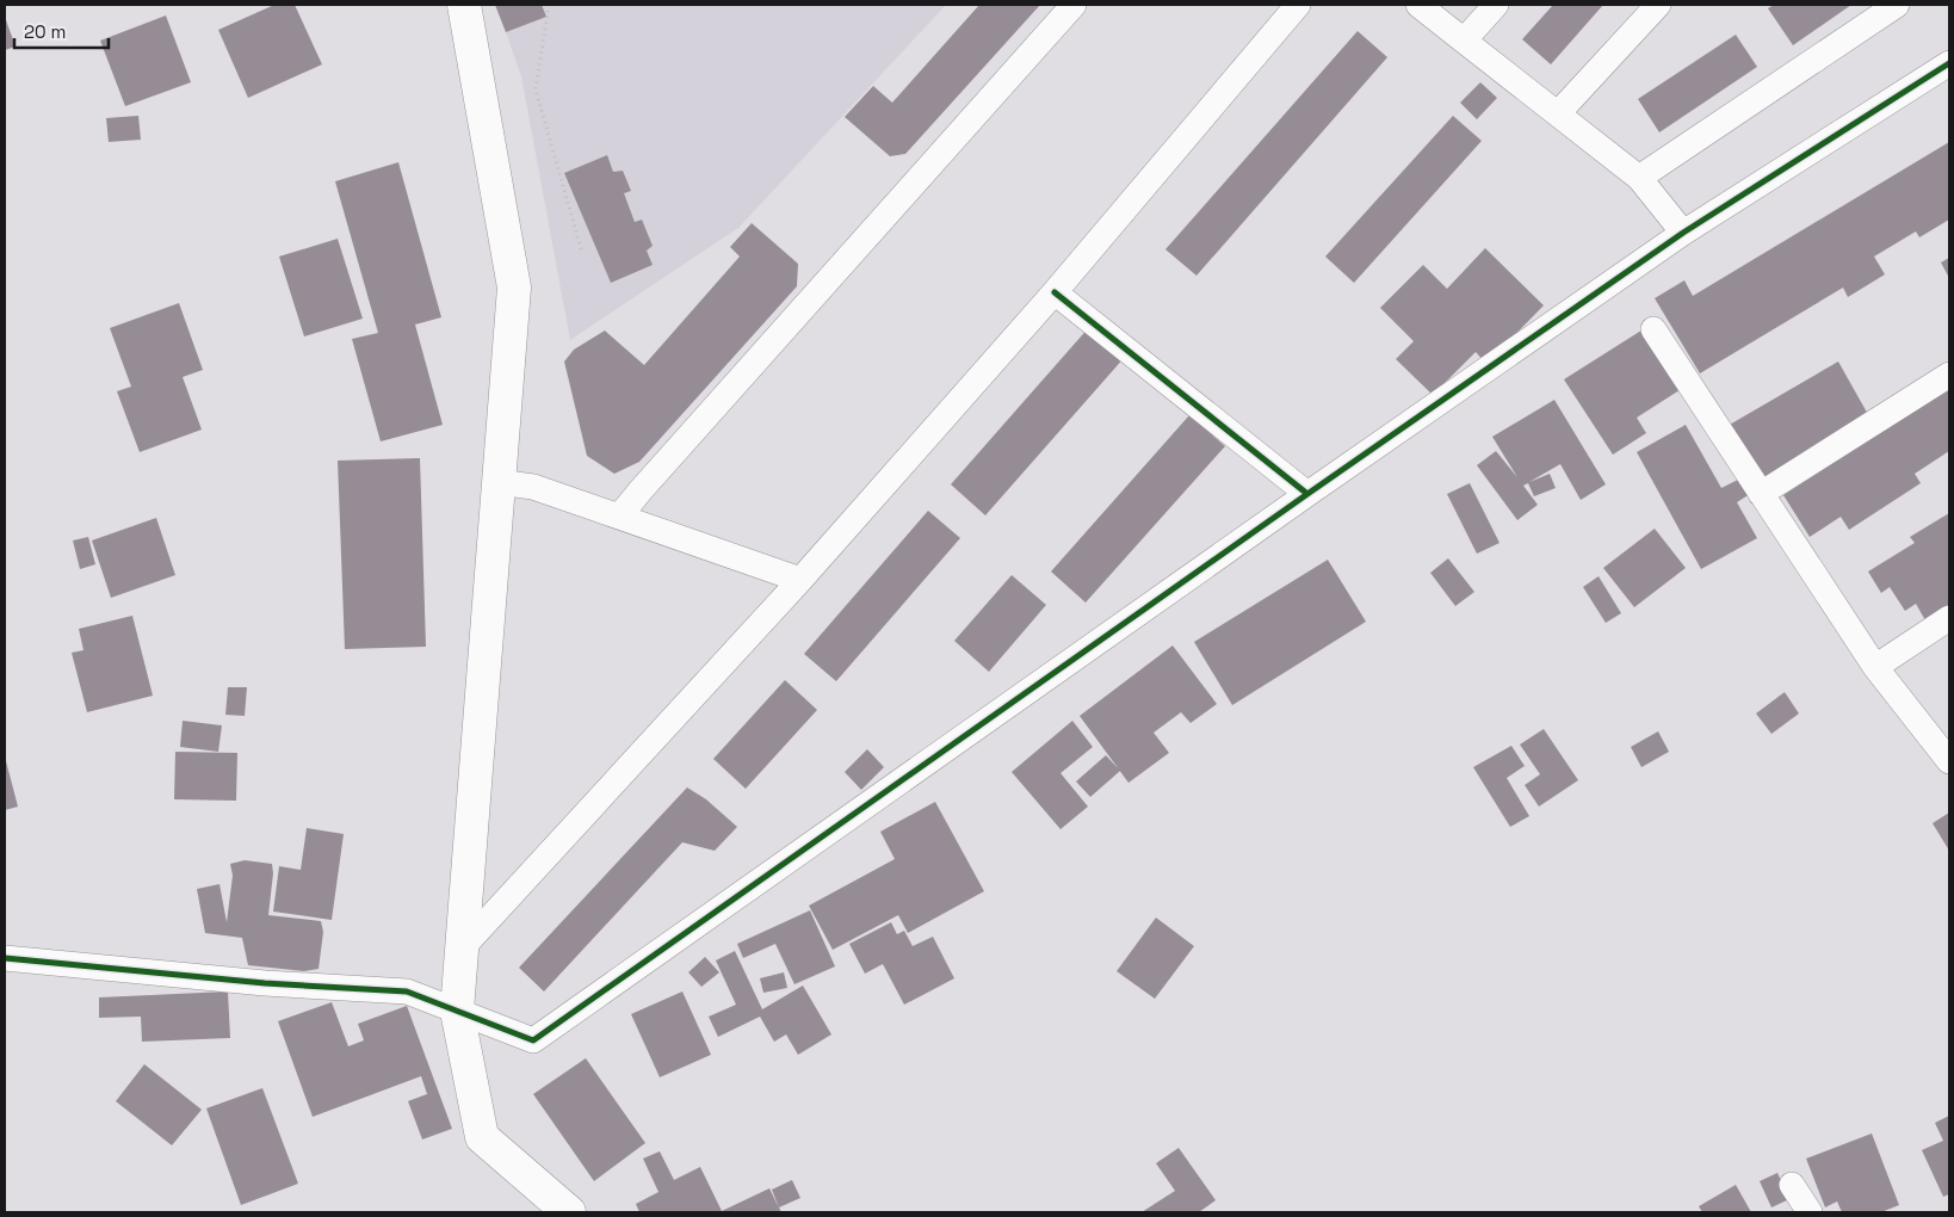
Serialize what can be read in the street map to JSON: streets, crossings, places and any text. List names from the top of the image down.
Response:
{
  "scale_bar": "20 m"
}
